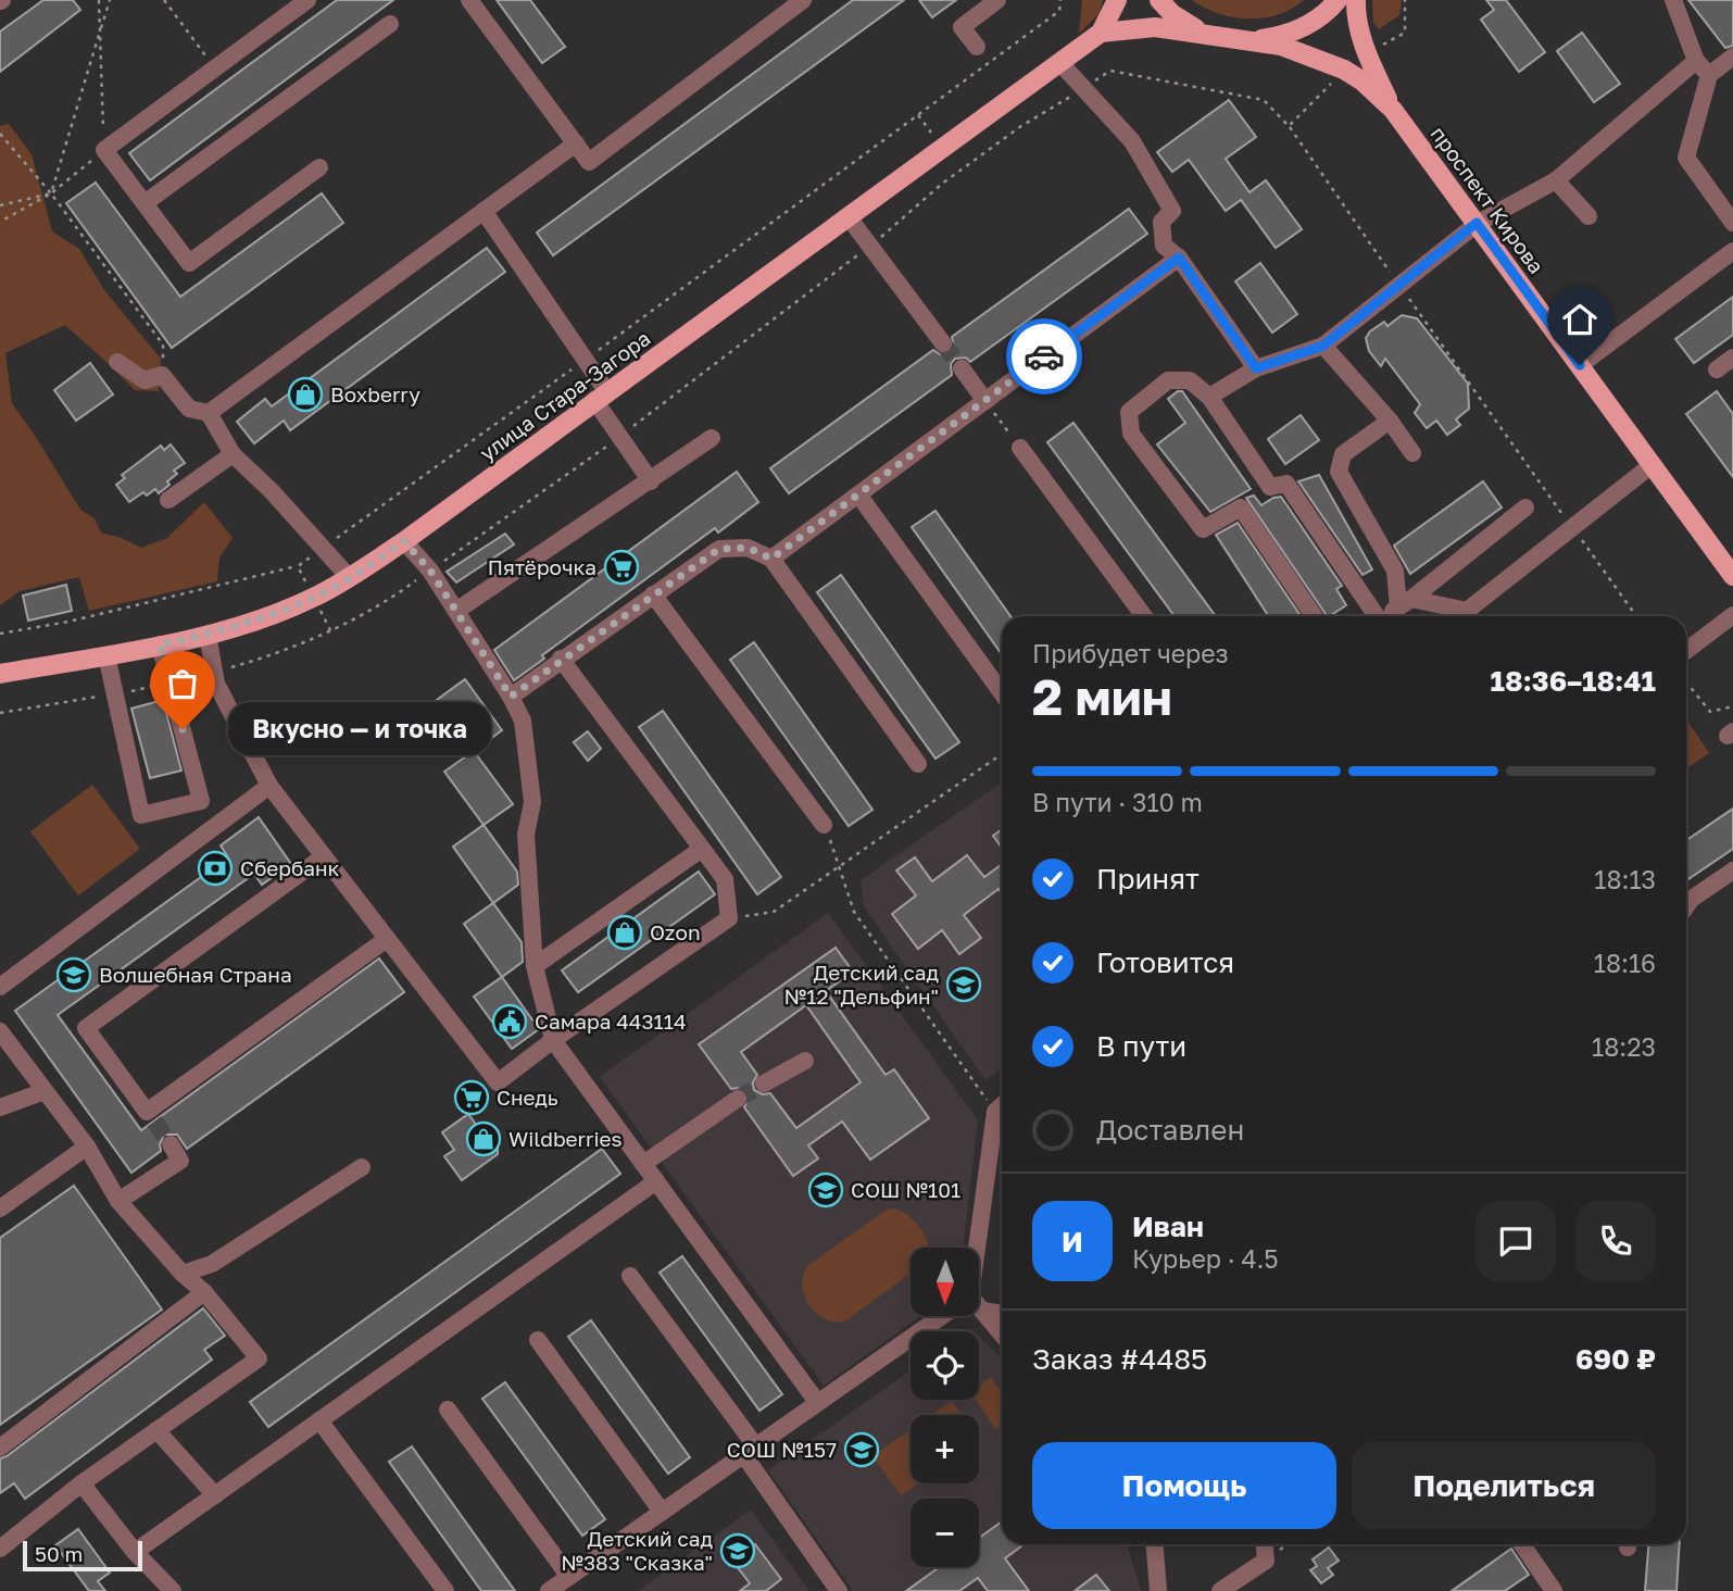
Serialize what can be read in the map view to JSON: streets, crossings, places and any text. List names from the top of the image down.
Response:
{
  "streets": {
    "main road": ["проспект Кирова", "улица Стара-Загора"]
  },
  "places": {
    "shop": ["Boxberry", "Ozon", "Wildberries"],
    "supermarket": ["Пятёрочка", "Снедь"],
    "other": ["Вкусно — и точка"],
    "bank": ["Сбербанк"],
    "school or university": [
      "Волшебная Страна",
      "Детский сад №12 \"Дельфин\"",
      "СОШ №101",
      "СОШ №157",
      "Детский сад №383 \"Сказка\""
    ],
    "public building": ["Самара 443114"]
  },
  "scale_bar": "50 m",
  "north": "bottom",
  "page": {
    "heading": ["2 мин", "Прибудет через", "18:36–18:41"],
    "panel": [
      "Иван",
      "Курьер · 4.5",
      "Заказ #4485",
      "690 ₽"
    ],
    "bubble": "Вкусно — и точка",
    "bar": "В пути · 310 m",
    "list": [
      ["Принят", "18:13"],
      ["Готовится", "18:16"],
      ["В пути", "18:23"],
      "Доставлен"
    ],
    "round": "И",
    "map_buttons": ["+", "−"],
    "buttons": ["Помощь", "Поделиться"],
    "scale": "50 m"
  }
}
